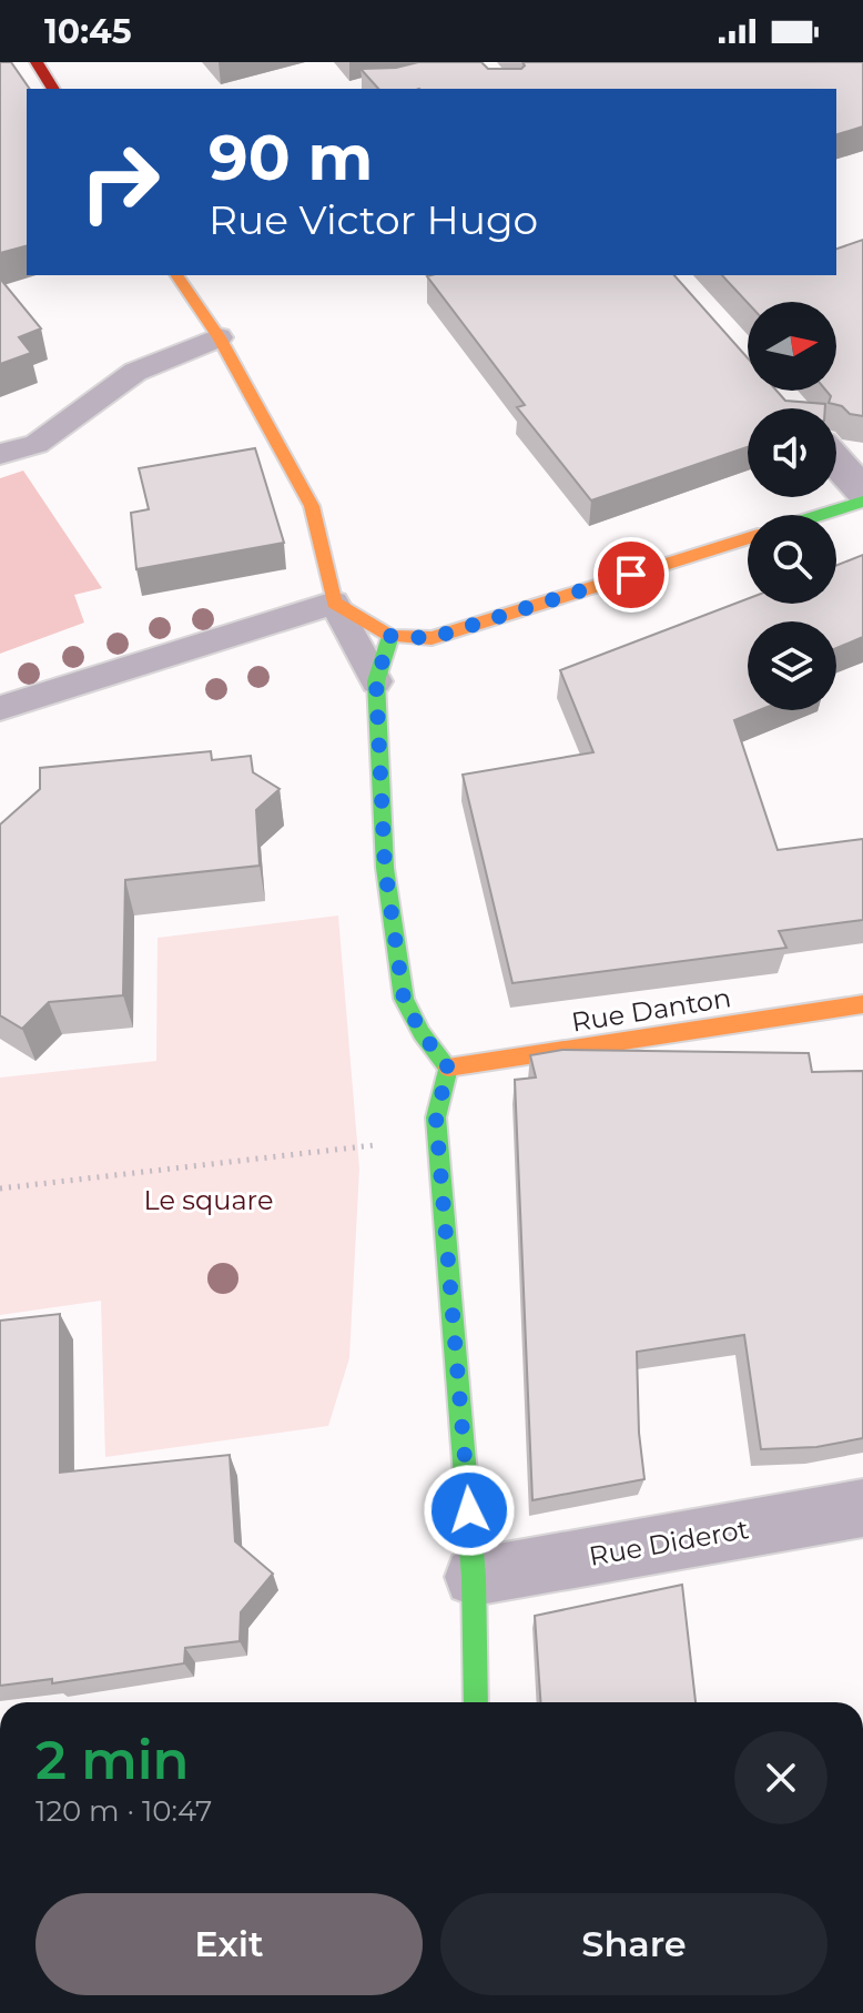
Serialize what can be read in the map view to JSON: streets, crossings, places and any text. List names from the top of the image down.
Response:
{
  "streets": {
    "street": ["Rue Danton", "Rue Diderot"]
  },
  "parks": ["Le square"],
  "north": "right",
  "page": {
    "status": "10:45",
    "turn": ["90 m", "Rue Victor Hugo"],
    "heading": ["2 min", "120 m · 10:47"],
    "buttons": ["Exit", "Share"]
  }
}
